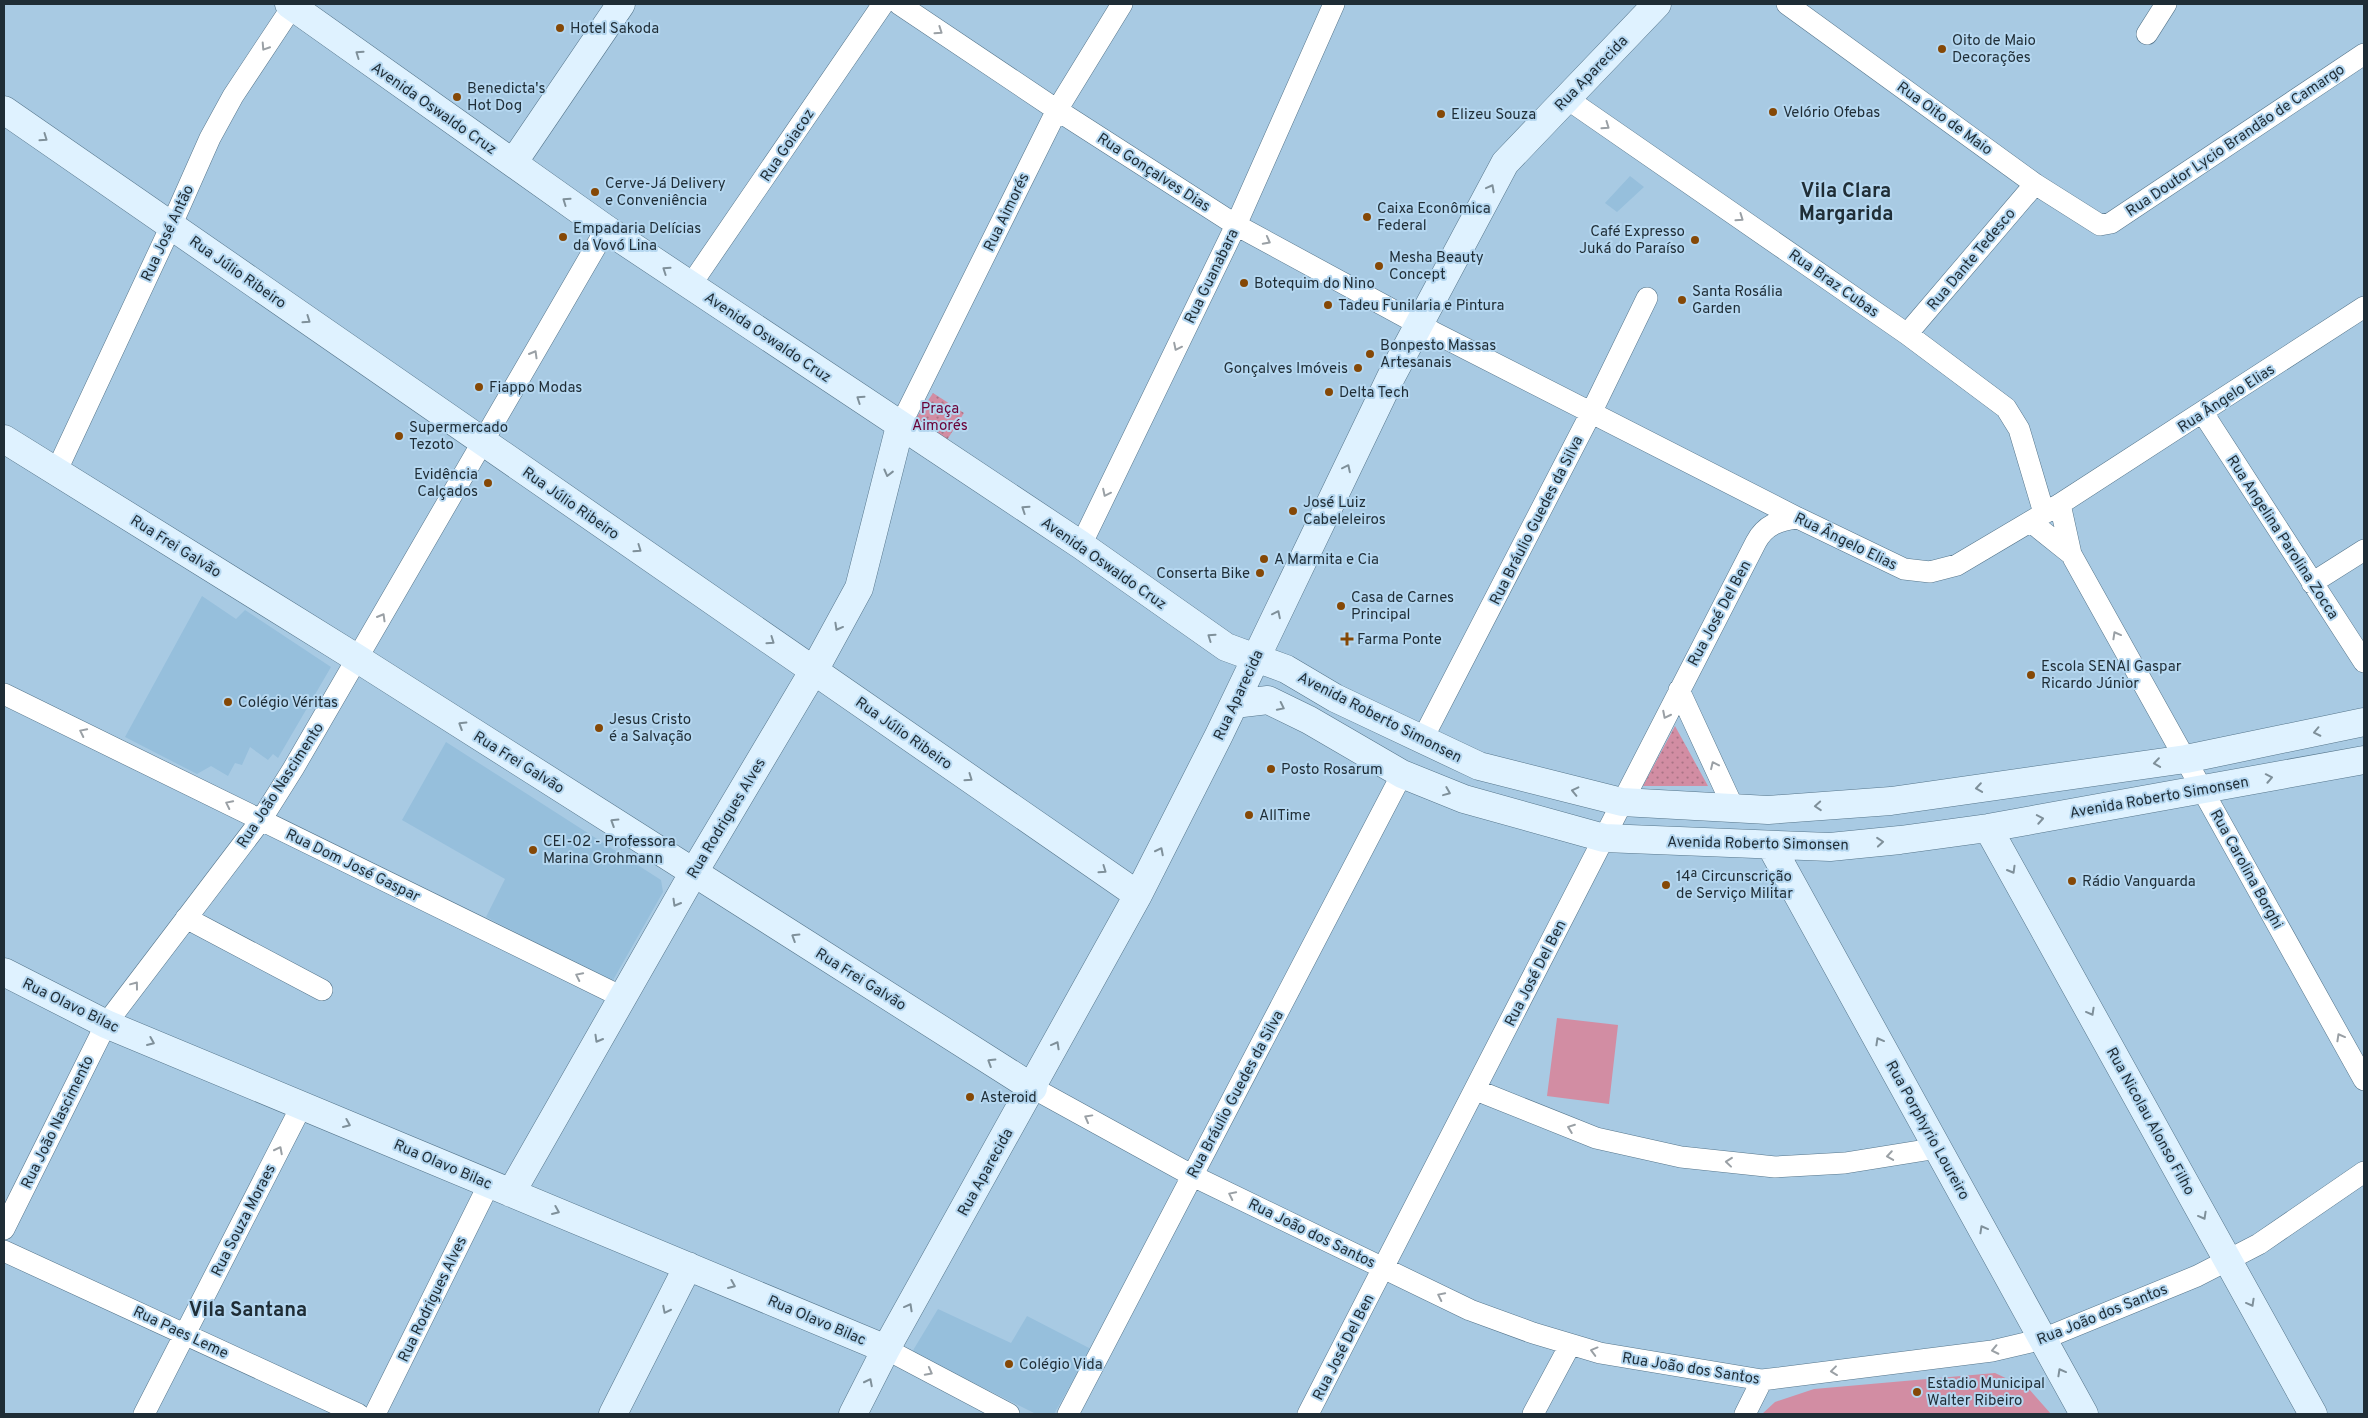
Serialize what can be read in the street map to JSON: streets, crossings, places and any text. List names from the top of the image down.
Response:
{
  "streets": {
    "main road": [
      "Rua Aparecida",
      "Avenida Oswaldo Cruz",
      "Rua Júlio Ribeiro",
      "Rua Frei Galvão",
      "Avenida Roberto Simonsen",
      "Rua Rodrigues Alves",
      "Rua Olavo Bilac",
      "Rua Nicolau Alonso Filho",
      "Rua Porphyrio Loureiro"
    ],
    "street": [
      "Rua Oito de Maio",
      "Rua Doutor Lycio Brandão de Camargo",
      "Rua Goiacoz",
      "Rua Gonçalves Dias",
      "Rua Aimorés",
      "Rua José Antão",
      "Rua Dante Tedesco",
      "Rua Guanabara",
      "Rua Braz Cubas",
      "Rua Ângelo Elias",
      "Rua Bráulio Guedes da Silva",
      "Rua Angelina Parolina Zocca",
      "Rua José Del Ben",
      "Rua João Nascimento",
      "Rua Dom José Gaspar",
      "Rua Carolina Borghi",
      "Rua Souza Moraes",
      "Rua João dos Santos",
      "Rua Paes Leme"
    ]
  },
  "crossings": [
    ["Rua Aparecida", "Avenida Oswaldo Cruz"],
    ["Rua Aparecida", "Rua Gonçalves Dias"],
    ["Rua Aparecida", "Rua Júlio Ribeiro"],
    ["Rua Aparecida", "Rua Braz Cubas"],
    ["Rua Aparecida", "Rua Ângelo Elias"],
    ["Rua Aparecida", "Rua Frei Galvão"],
    ["Rua Aparecida", "Avenida Roberto Simonsen"],
    ["Rua Aparecida", "Rua Olavo Bilac"],
    ["Rua Aparecida", "Rua João dos Santos"],
    ["Avenida Oswaldo Cruz", "Rua Goiacoz"],
    ["Avenida Oswaldo Cruz", "Rua Aimorés"],
    ["Avenida Oswaldo Cruz", "Rua José Antão"],
    ["Avenida Oswaldo Cruz", "Rua Guanabara"],
    ["Avenida Oswaldo Cruz", "Avenida Roberto Simonsen"],
    ["Avenida Oswaldo Cruz", "Rua João Nascimento"],
    ["Avenida Oswaldo Cruz", "Rua Rodrigues Alves"],
    ["Rua Oito de Maio", "Rua Doutor Lycio Brandão de Camargo"],
    ["Rua Oito de Maio", "Rua Dante Tedesco"],
    ["Rua Gonçalves Dias", "Rua Aimorés"],
    ["Rua Gonçalves Dias", "Rua Guanabara"],
    ["Rua Gonçalves Dias", "Rua Ângelo Elias"],
    ["Rua Aimorés", "Rua Rodrigues Alves"],
    ["Rua José Antão", "Rua Júlio Ribeiro"],
    ["Rua José Antão", "Rua Frei Galvão"],
    ["Rua Dante Tedesco", "Rua Braz Cubas"],
    ["Rua Júlio Ribeiro", "Rua João Nascimento"],
    ["Rua Júlio Ribeiro", "Rua Rodrigues Alves"],
    ["Rua Braz Cubas", "Rua Ângelo Elias"],
    ["Rua Braz Cubas", "Rua Carolina Borghi"],
    ["Rua Ângelo Elias", "Rua Bráulio Guedes da Silva"],
    ["Rua Ângelo Elias", "Rua Angelina Parolina Zocca"],
    ["Rua Ângelo Elias", "Rua Carolina Borghi"],
    ["Rua Bráulio Guedes da Silva", "Avenida Roberto Simonsen"],
    ["Rua Bráulio Guedes da Silva", "Rua João dos Santos"],
    ["Rua Frei Galvão", "Rua João Nascimento"],
    ["Rua Frei Galvão", "Rua Rodrigues Alves"],
    ["Rua Frei Galvão", "Rua João dos Santos"],
    ["Rua José Del Ben", "Avenida Roberto Simonsen"],
    ["Rua José Del Ben", "Rua João dos Santos"],
    ["Avenida Roberto Simonsen", "Rua Carolina Borghi"],
    ["Avenida Roberto Simonsen", "Rua Nicolau Alonso Filho"],
    ["Avenida Roberto Simonsen", "Rua Porphyrio Loureiro"],
    ["Rua João Nascimento", "Rua Dom José Gaspar"],
    ["Rua João Nascimento", "Rua Olavo Bilac"],
    ["Rua Rodrigues Alves", "Rua Dom José Gaspar"],
    ["Rua Rodrigues Alves", "Rua Olavo Bilac"],
    ["Rua Olavo Bilac", "Rua Souza Moraes"],
    ["Rua Nicolau Alonso Filho", "Rua João dos Santos"],
    ["Rua Porphyrio Loureiro", "Rua João dos Santos"],
    ["Rua Souza Moraes", "Rua Paes Leme"]
  ],
  "one_way": [
    "Rua Aparecida",
    "Avenida Oswaldo Cruz",
    "Rua Gonçalves Dias",
    "Rua José Antão",
    "Rua Júlio Ribeiro",
    "Rua Guanabara",
    "Rua Braz Cubas",
    "Rua Frei Galvão",
    "Rua João Nascimento",
    "Rua Rodrigues Alves",
    "Rua Dom José Gaspar",
    "Rua Carolina Borghi",
    "Rua Olavo Bilac",
    "Rua Nicolau Alonso Filho",
    "Rua Porphyrio Loureiro",
    "Rua Souza Moraes",
    "Rua João dos Santos"
  ],
  "districts": ["Vila Clara Margarida", "Vila Santana"],
  "parks": ["Praça Aimorés"],
  "places": {
    "other": [
      "Hotel Sakoda",
      "Oito de Maio Decorações",
      "Benedicta's Hot Dog",
      "Velório Ofebas",
      "Elizeu Souza",
      "Cerve-Já Delivery e Conveniência",
      "Caixa Econômica Federal",
      "Empadaria Delícias da Vovó Lina",
      "Café Expresso Juká do Paraíso",
      "Mesha Beauty Concept",
      "Botequim do Nino",
      "Santa Rosália Garden",
      "Tadeu Funilaria e Pintura",
      "Bonpesto Massas Artesanais",
      "Gonçalves Imóveis",
      "Fiappo Modas",
      "Delta Tech",
      "Supermercado Tezoto",
      "Evidência Calçados",
      "José Luiz Cabeleleiros",
      "A Marmita e Cia",
      "Conserta Bike",
      "Casa de Carnes Principal",
      "Escola SENAI Gaspar Ricardo Júnior",
      "Colégio Véritas",
      "Jesus Cristo é a Salvação",
      "Posto Rosarum",
      "AllTime",
      "CEI-02 - Professora Marina Grohmann",
      "Rádio Vanguarda",
      "14ª Circunscrição de Serviço Militar",
      "Asteroid",
      "Colégio Vida",
      "Estadio Municipal Walter Ribeiro"
    ],
    "health": ["Farma Ponte"]
  }
}
